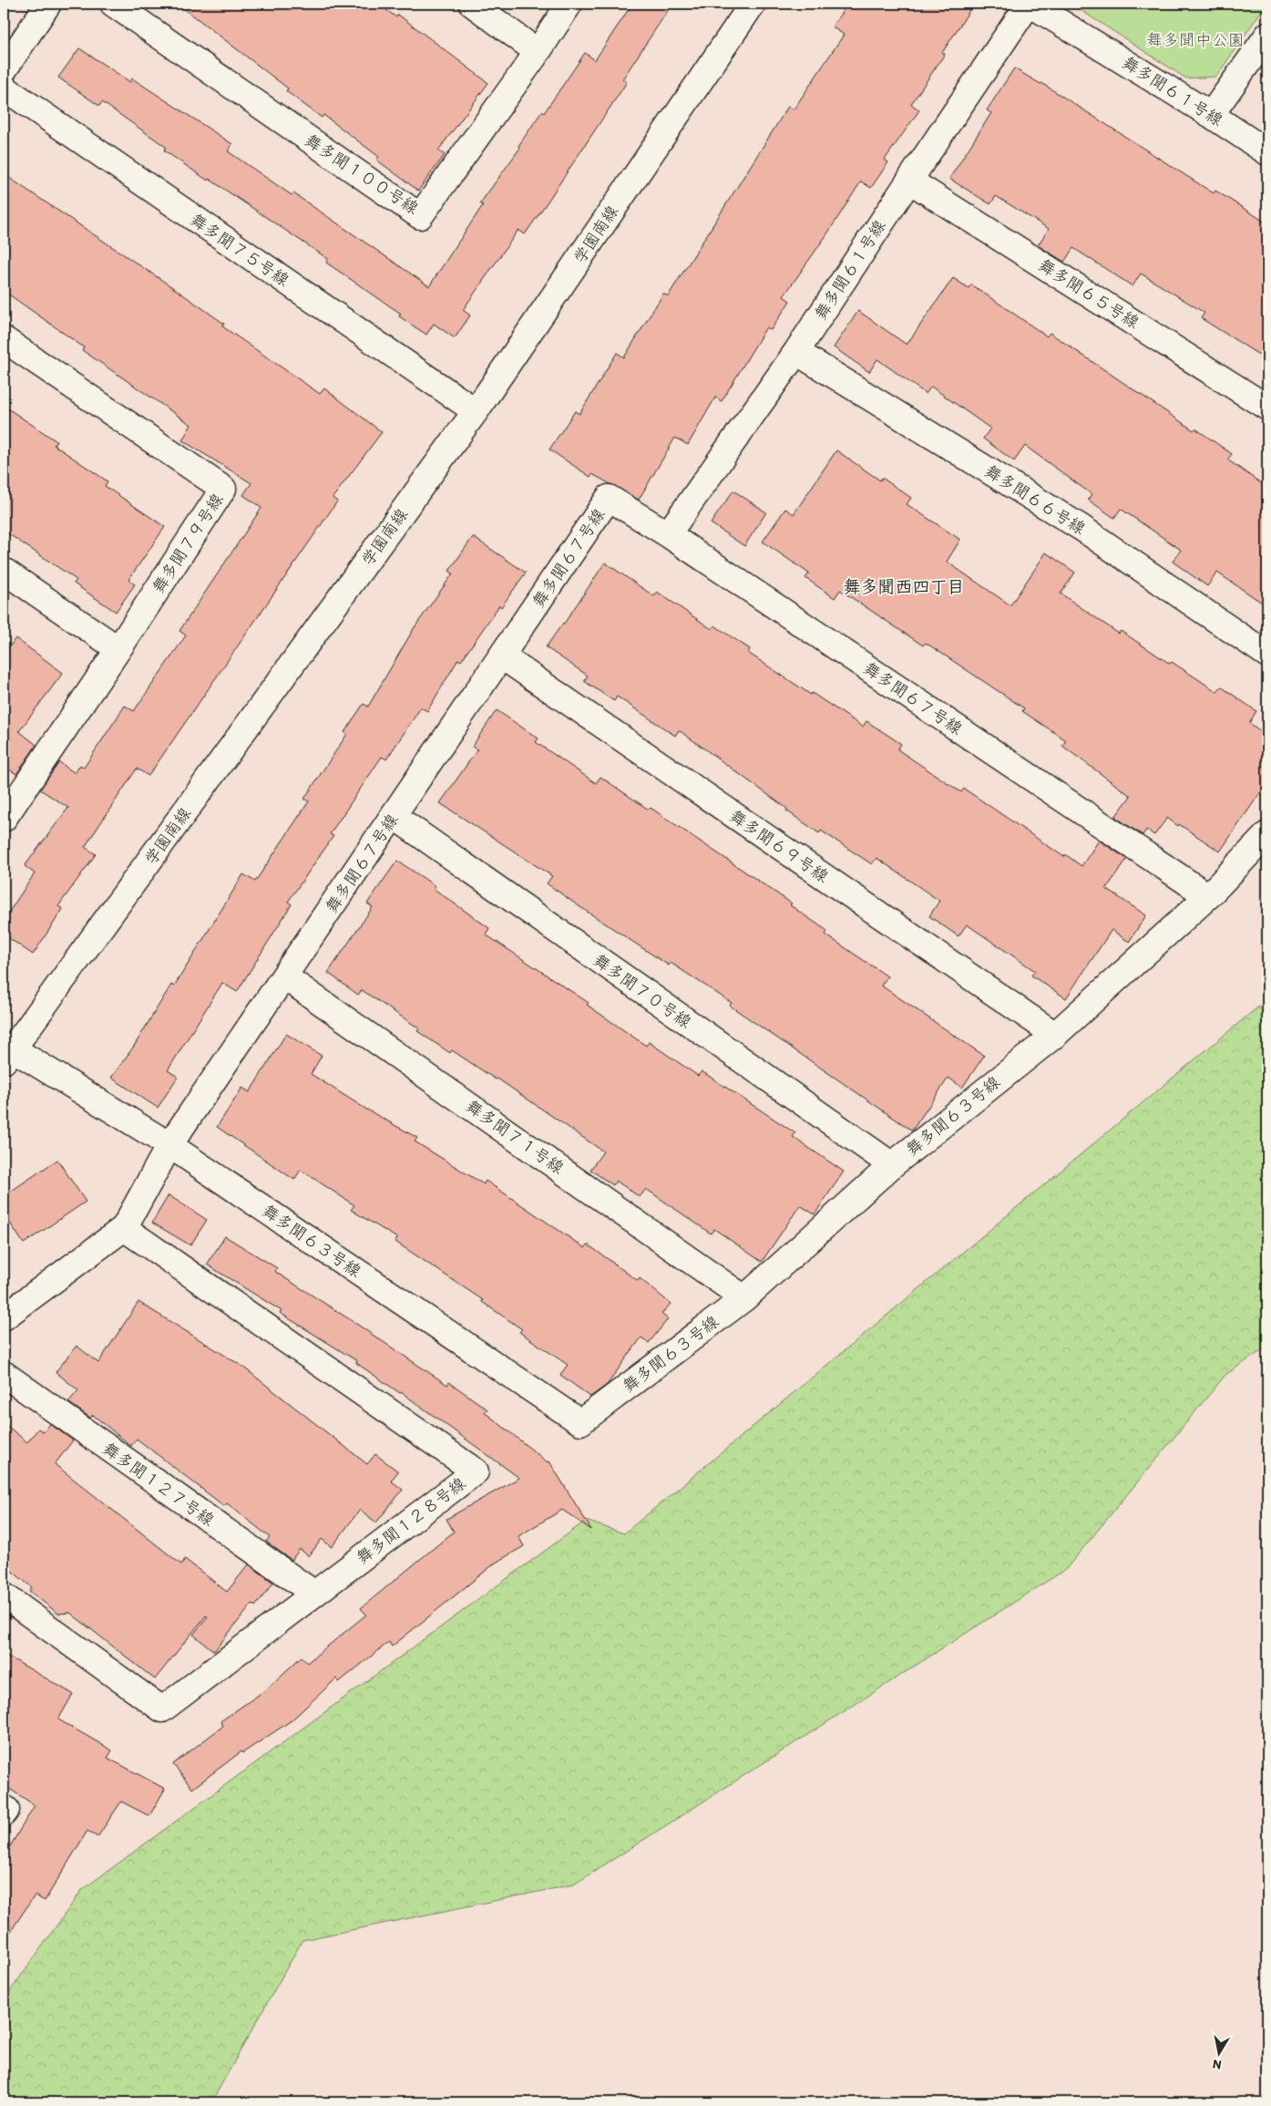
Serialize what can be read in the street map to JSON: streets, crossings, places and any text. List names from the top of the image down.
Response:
{
  "streets": {
    "street": [
      "舞多聞６１号線",
      "舞多聞１００号線",
      "学園南線",
      "舞多聞７５号線",
      "舞多聞６５号線",
      "舞多聞６６号線",
      "舞多聞７９号線",
      "舞多聞６７号線",
      "舞多聞６９号線",
      "舞多聞７０号線",
      "舞多聞６３号線",
      "舞多聞７１号線",
      "舞多聞１２７号線",
      "舞多聞１２８号線"
    ]
  },
  "crossings": [
    ["舞多聞６１号線", "舞多聞６５号線"],
    ["舞多聞６１号線", "舞多聞６６号線"],
    ["舞多聞６１号線", "舞多聞６７号線"],
    ["学園南線", "舞多聞７５号線"],
    ["学園南線", "舞多聞６３号線"],
    ["舞多聞６７号線", "舞多聞６９号線"],
    ["舞多聞６７号線", "舞多聞７０号線"],
    ["舞多聞６７号線", "舞多聞６３号線"],
    ["舞多聞６７号線", "舞多聞７１号線"],
    ["舞多聞６７号線", "舞多聞１２８号線"],
    ["舞多聞６９号線", "舞多聞６３号線"],
    ["舞多聞７０号線", "舞多聞６３号線"],
    ["舞多聞６３号線", "舞多聞７１号線"],
    ["舞多聞１２７号線", "舞多聞１２８号線"]
  ],
  "districts": ["舞多聞西四丁目"],
  "parks": ["舞多聞中公園"],
  "north": "bottom"
}
